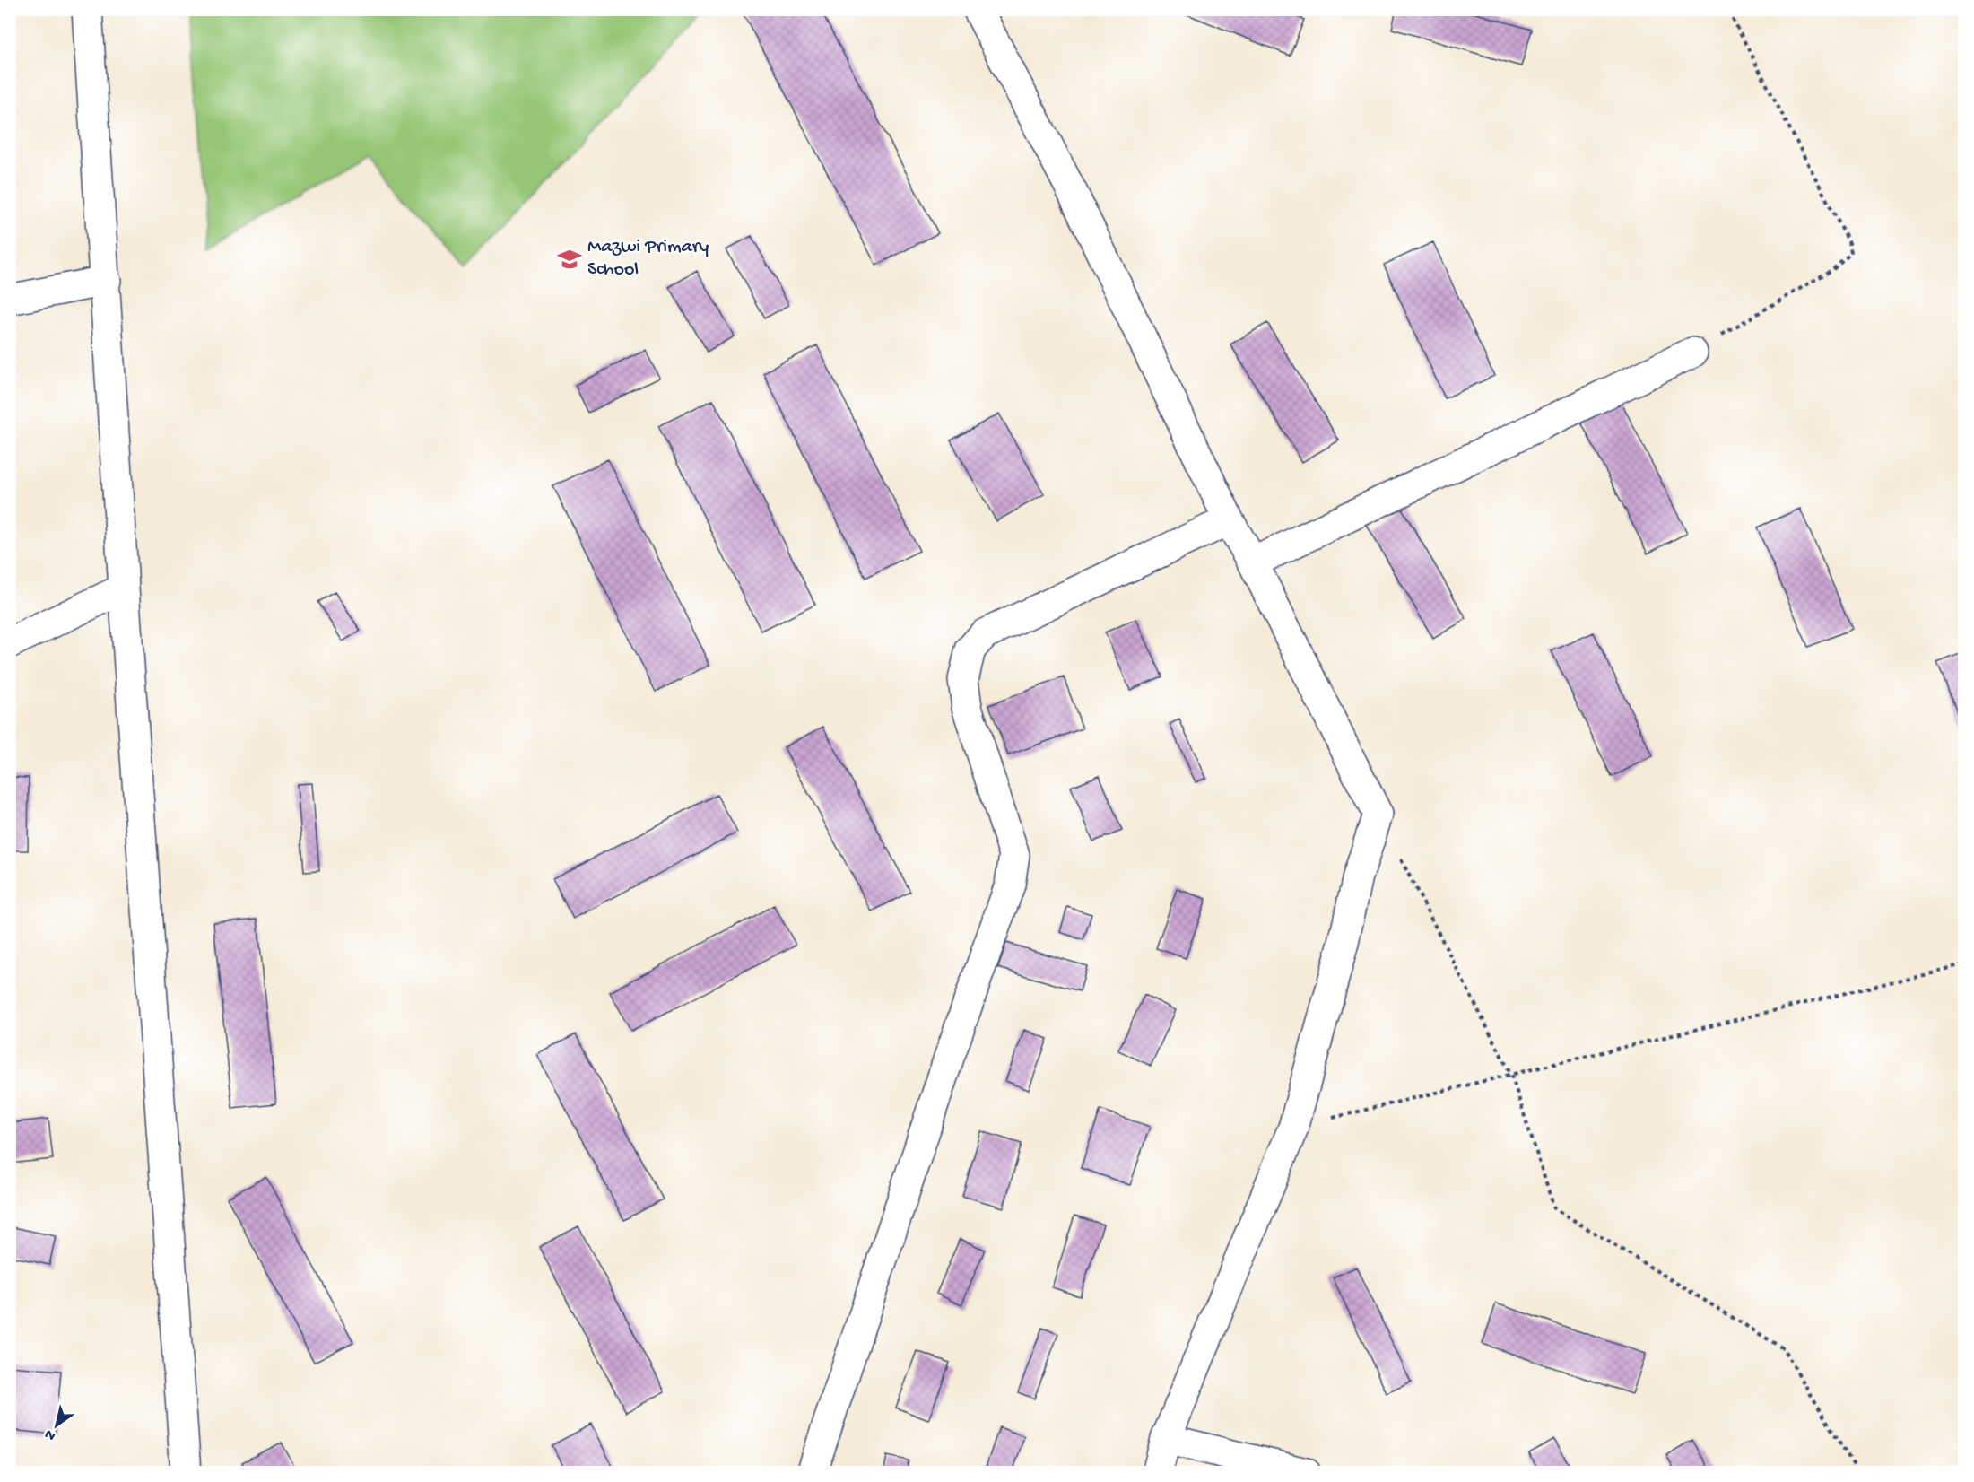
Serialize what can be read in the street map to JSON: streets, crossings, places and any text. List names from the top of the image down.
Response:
{
  "places": {
    "school or university": ["Mazwi Primary School"]
  },
  "north": "bottom left"
}
